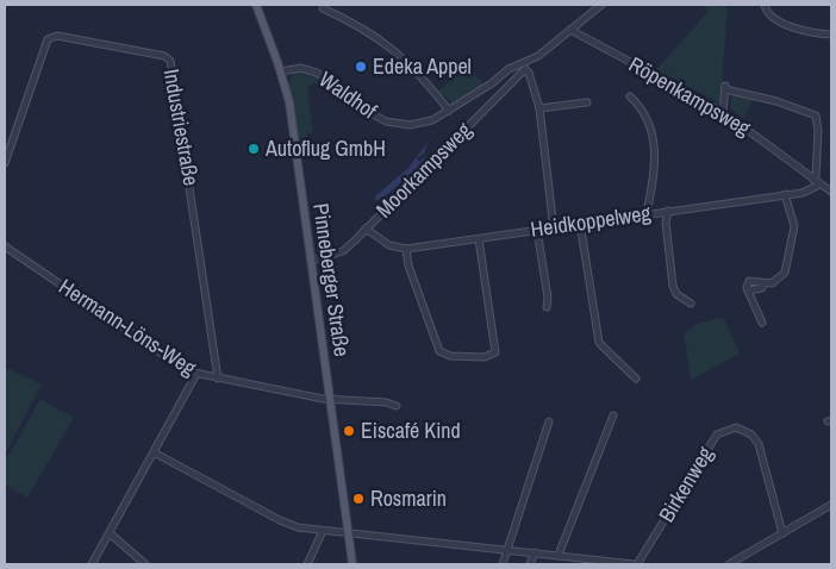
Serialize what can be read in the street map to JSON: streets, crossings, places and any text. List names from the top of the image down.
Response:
{
  "streets": {
    "main road": ["Pinneberger Straße"],
    "street": [
      "Waldhof",
      "Röpenkampsweg",
      "Industriestraße",
      "Moorkampsweg",
      "Heidkoppelweg",
      "Hermann-Löns-Weg",
      "Birkenweg"
    ]
  },
  "crossings": [
    ["Waldhof", "Röpenkampsweg"],
    ["Waldhof", "Pinneberger Straße"],
    ["Röpenkampsweg", "Heidkoppelweg"],
    ["Industriestraße", "Hermann-Löns-Weg"],
    ["Moorkampsweg", "Pinneberger Straße"],
    ["Pinneberger Straße", "Hermann-Löns-Weg"]
  ],
  "places": [
    "Edeka Appel",
    "Autoflug GmbH",
    "Eiscafé Kind",
    "Rosmarin"
  ]
}
